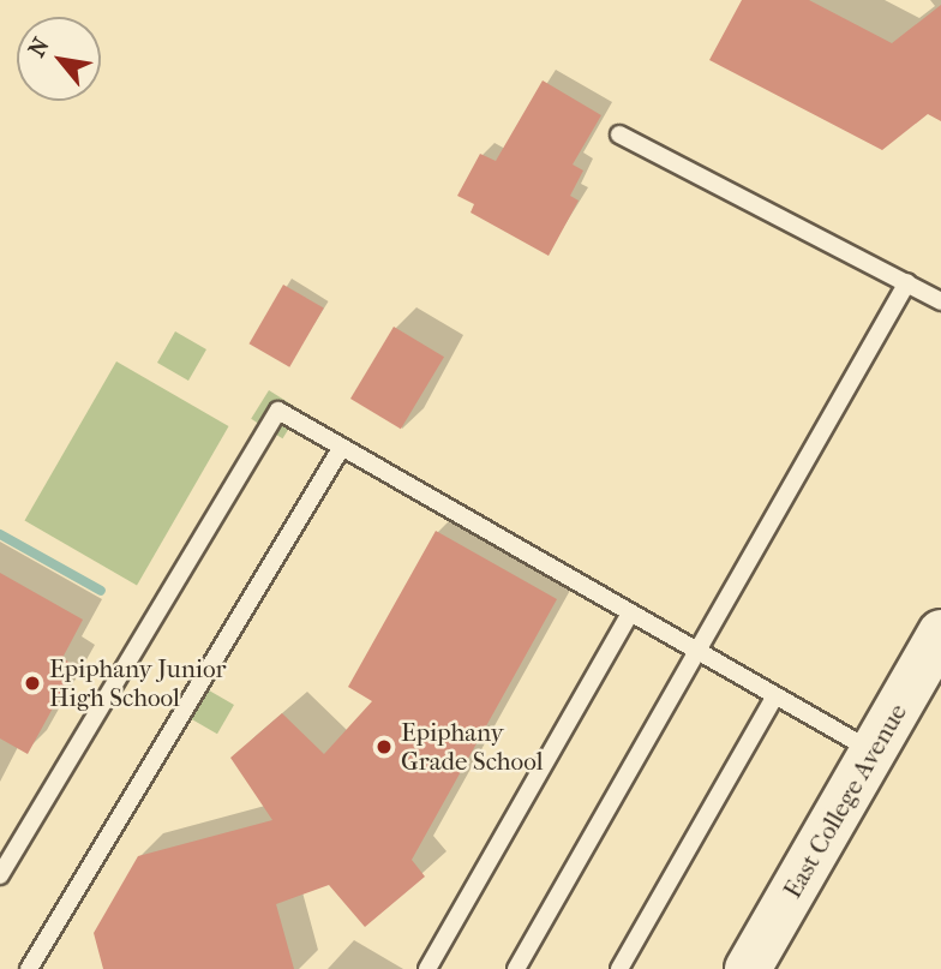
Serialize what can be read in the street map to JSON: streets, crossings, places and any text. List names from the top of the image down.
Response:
{
  "streets": {
    "main road": ["East College Avenue"]
  },
  "places": ["Epiphany Junior High School", "Epiphany Grade School"],
  "north": "top left"
}
